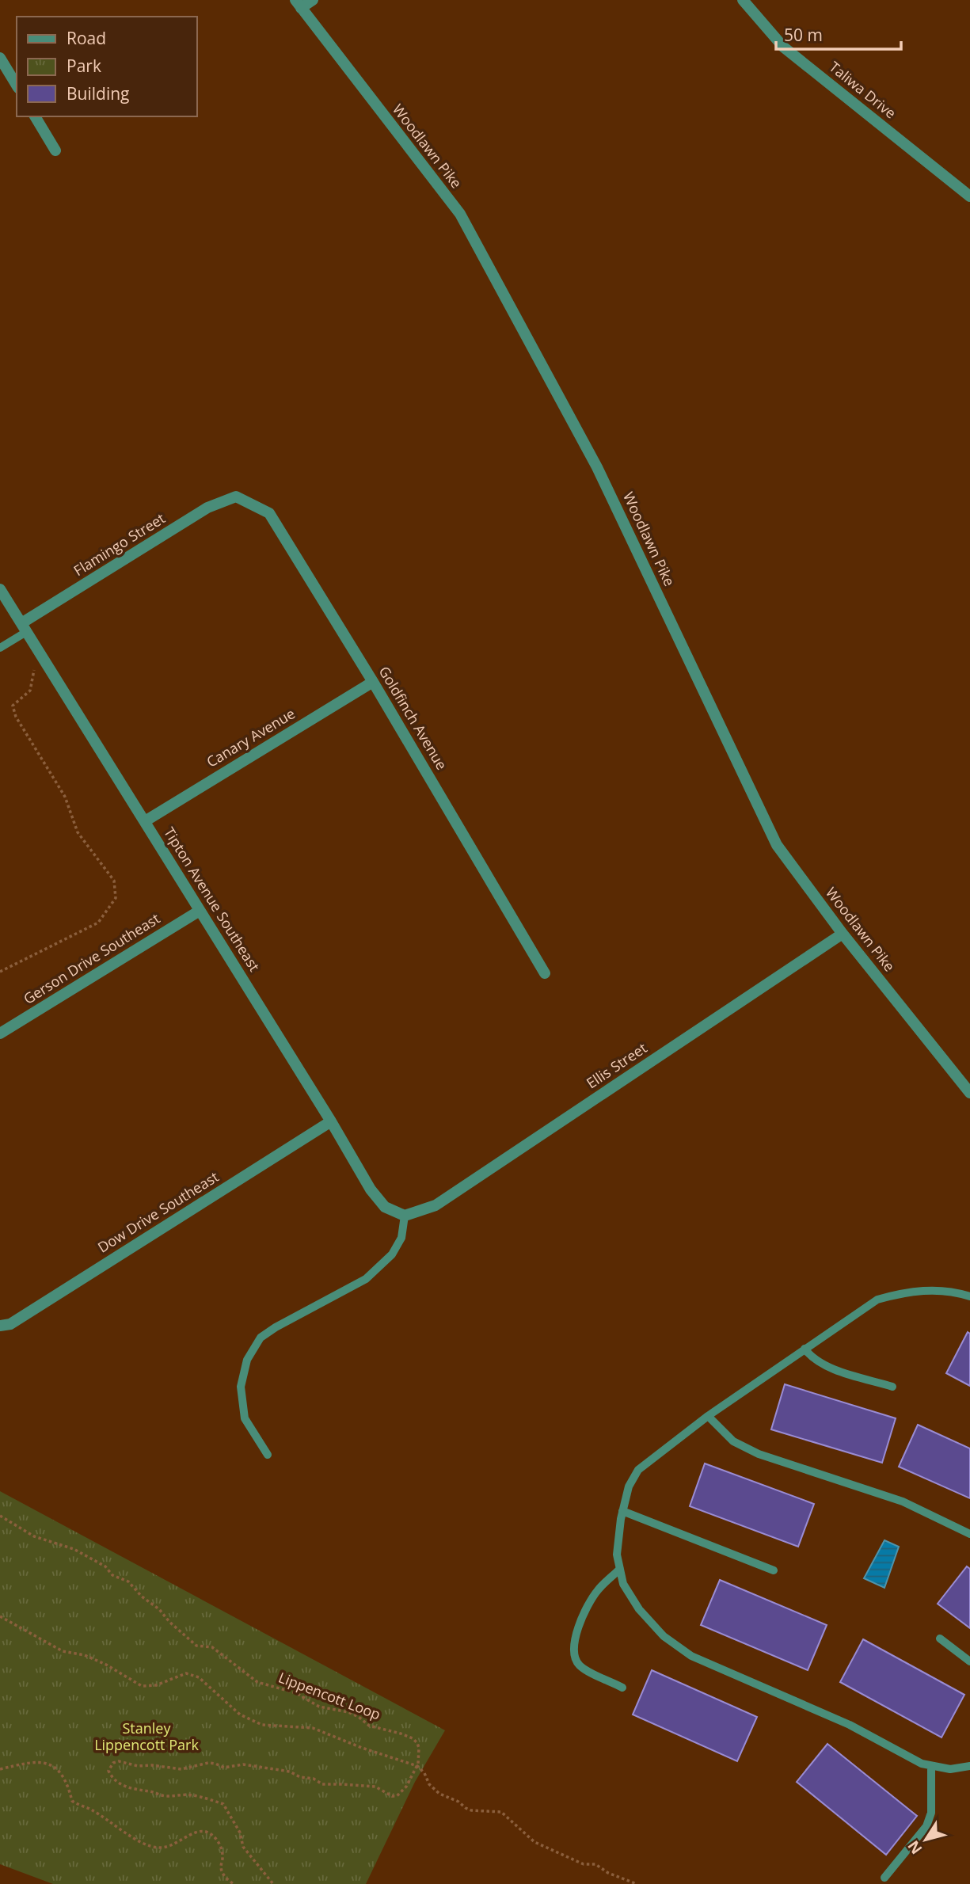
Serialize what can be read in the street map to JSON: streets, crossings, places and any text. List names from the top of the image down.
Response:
{
  "streets": {
    "street": [
      "Taliwa Drive",
      "Woodlawn Pike",
      "Flamingo Street",
      "Goldfinch Avenue",
      "Canary Avenue",
      "Tipton Avenue Southeast",
      "Gerson Drive Southeast",
      "Ellis Street",
      "Dow Drive Southeast"
    ],
    "path": ["Lippencott Loop"]
  },
  "crossings": [
    ["Woodlawn Pike", "Ellis Street"],
    ["Flamingo Street", "Goldfinch Avenue"],
    ["Flamingo Street", "Tipton Avenue Southeast"],
    ["Goldfinch Avenue", "Canary Avenue"],
    ["Canary Avenue", "Tipton Avenue Southeast"],
    ["Tipton Avenue Southeast", "Gerson Drive Southeast"],
    ["Tipton Avenue Southeast", "Ellis Street"],
    ["Tipton Avenue Southeast", "Dow Drive Southeast"]
  ],
  "parks": ["Stanley Lippencott Park"],
  "legend": ["Road", "Park", "Building"],
  "scale_bar": "50 m",
  "north": "bottom left"
}
